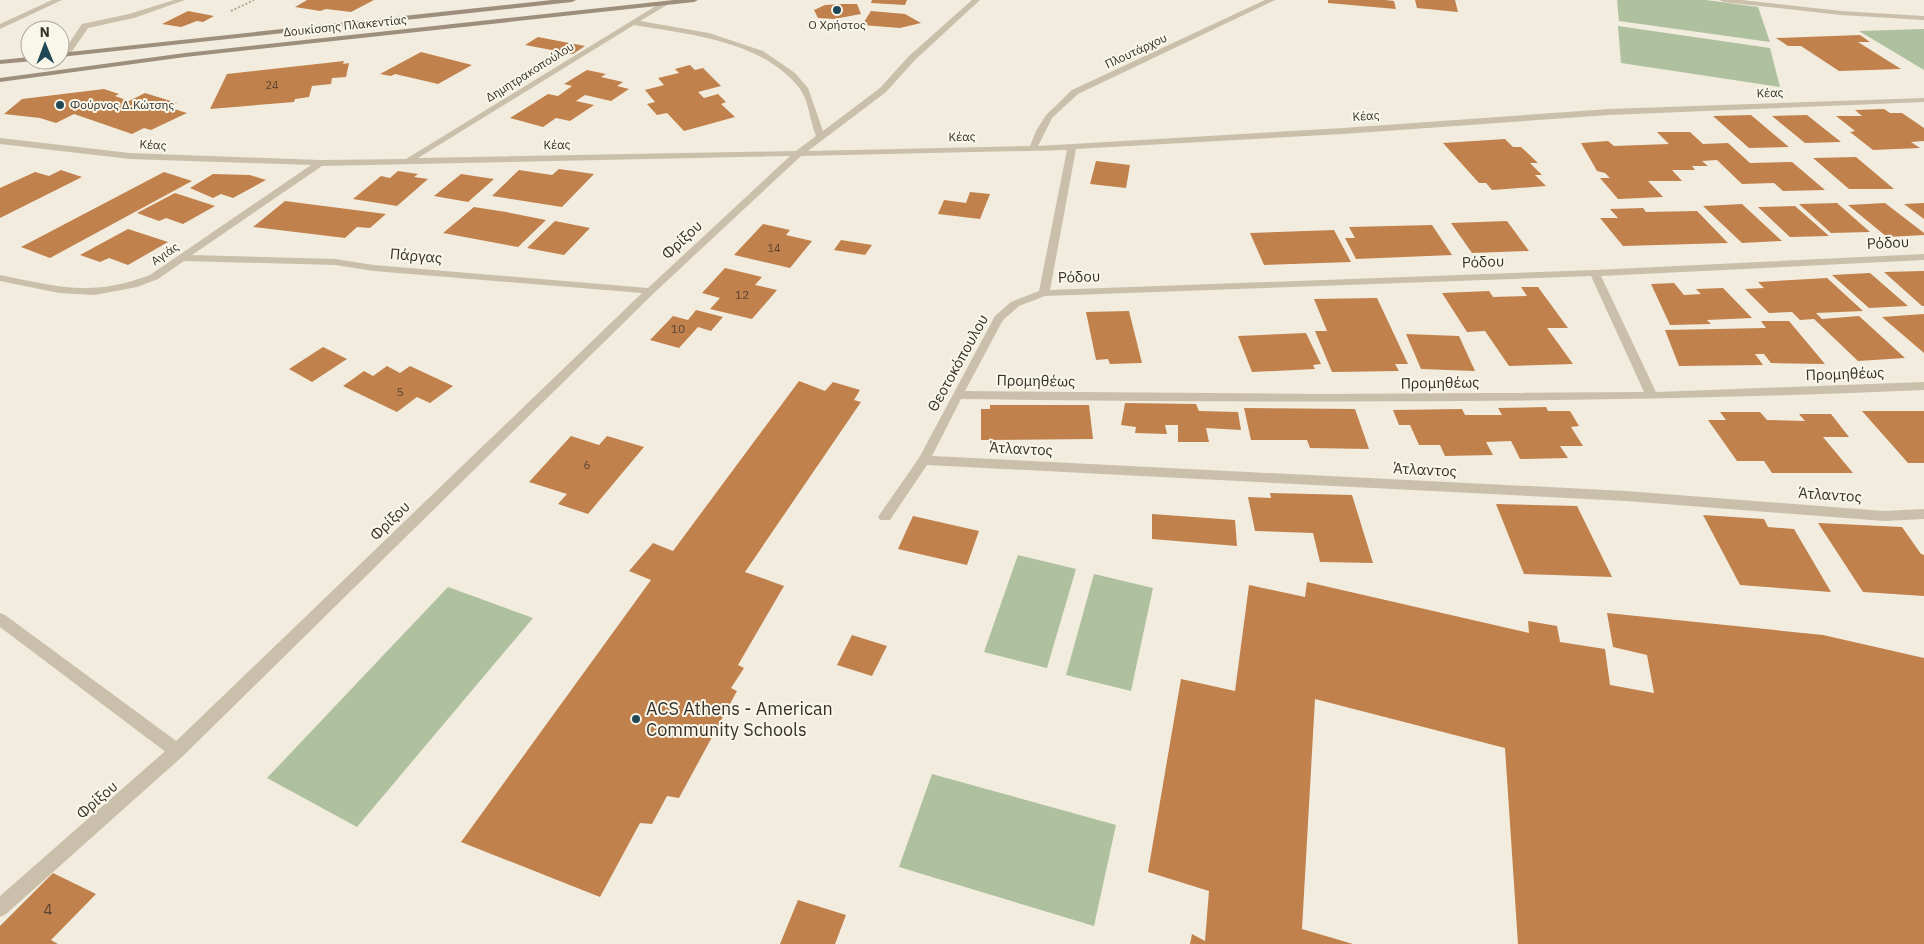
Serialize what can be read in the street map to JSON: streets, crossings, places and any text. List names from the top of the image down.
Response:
{
  "streets": {
    "main road": ["Δουκίσσης Πλακεντίας"],
    "street": [
      "Πλουτάρχου",
      "Δημητρακοπούλου",
      "Κέας",
      "Φρίξου",
      "Ρόδου",
      "Αγιάς",
      "Πάργας",
      "Θεοτοκόπουλου",
      "Προμηθέως",
      "Άτλαντος"
    ]
  },
  "crossings": [
    ["Δουκίσσης Πλακεντίας", "Δημητρακοπούλου"],
    ["Πλουτάρχου", "Κέας"],
    ["Δημητρακοπούλου", "Κέας"],
    ["Κέας", "Φρίξου"],
    ["Κέας", "Αγιάς"],
    ["Φρίξου", "Πάργας"],
    ["Ρόδου", "Θεοτοκόπουλου"],
    ["Αγιάς", "Πάργας"],
    ["Θεοτοκόπουλου", "Προμηθέως"],
    ["Θεοτοκόπουλου", "Άτλαντος"]
  ],
  "places": ["Ο Χρήστος", "Φούρνος Δ.Κώτσης", "ACS Athens - American Community Schools"],
  "house_numbers": [
    "24",
    "14",
    "12",
    "10",
    "5",
    "6",
    "4"
  ],
  "north": "top"
}
